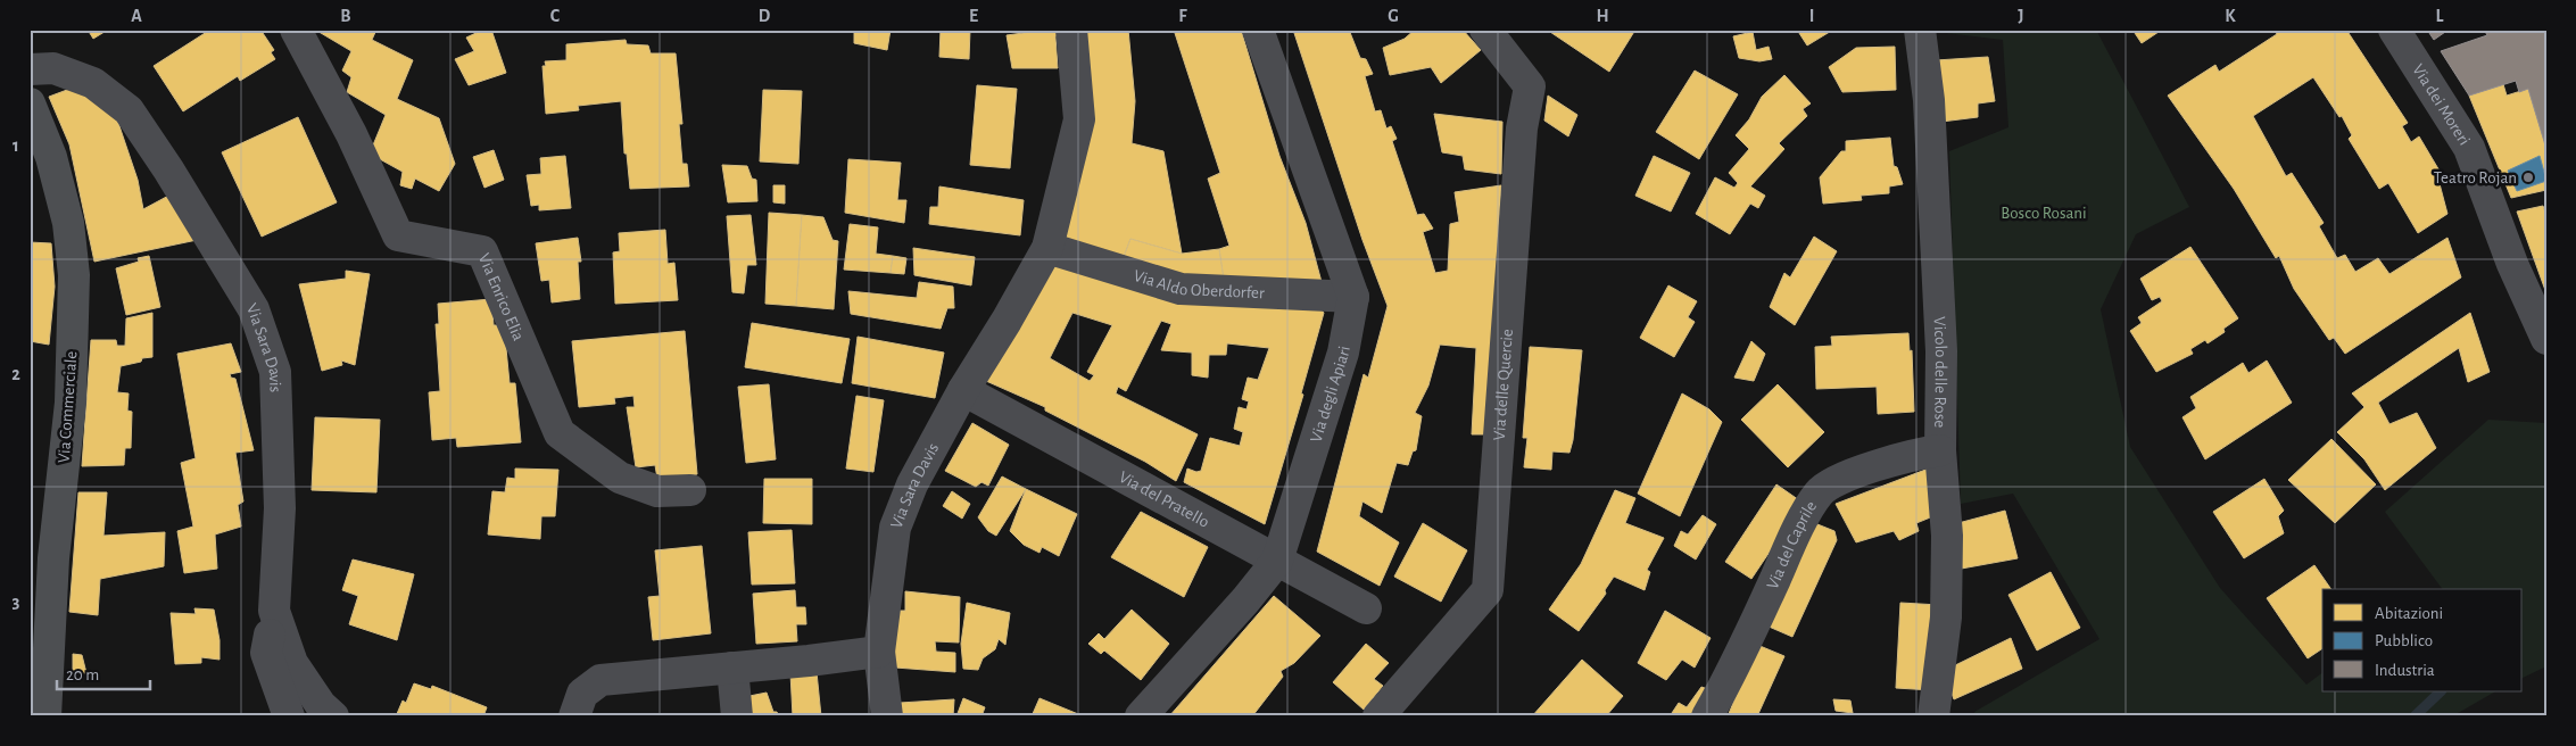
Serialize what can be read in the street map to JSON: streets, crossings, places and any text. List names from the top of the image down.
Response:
{
  "streets": {
    "main road": ["Via Commerciale"],
    "street": [
      "Via dei Moreri",
      "Via Aldo Oberdorfer",
      "Via Enrico Elia",
      "Via Sara Davis",
      "Vicolo delle Rose",
      "Via delle Quercie",
      "Via degli Apiari",
      "Via del Pratello",
      "Via del Caprile"
    ]
  },
  "crossings": [
    ["Via Aldo Oberdorfer", "Via Sara Davis"],
    ["Via Aldo Oberdorfer", "Via degli Apiari"],
    ["Via Sara Davis", "Via del Pratello"],
    ["Vicolo delle Rose", "Via del Caprile"],
    ["Via degli Apiari", "Via del Pratello"]
  ],
  "parks": ["Bosco Rosani"],
  "places": ["Teatro Rojan"],
  "legend": ["Abitazioni", "Pubblico", "Industria"],
  "scale_bar": "20 m",
  "grid": {
    "columns": [
      "A",
      "B",
      "C",
      "D",
      "E",
      "F",
      "G",
      "H",
      "I",
      "J",
      "K",
      "L"
    ],
    "rows": ["1", "2", "3"]
  }
}
